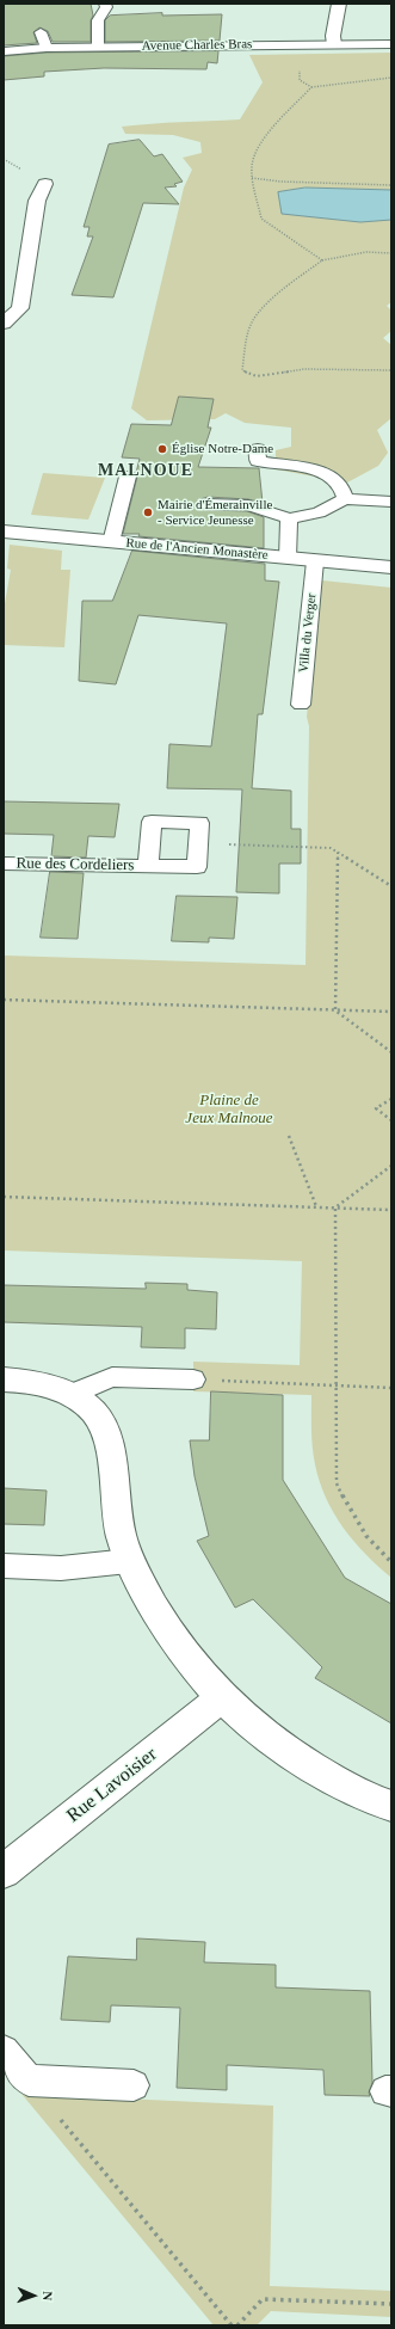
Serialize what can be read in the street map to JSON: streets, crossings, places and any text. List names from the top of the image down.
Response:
{
  "streets": {
    "street": ["Avenue Charles Bras", "Rue de l'Ancien Monastère", "Rue Lavoisier"],
    "lane": ["Villa du Verger", "Rue des Cordeliers"]
  },
  "crossings": [
    ["Rue de l'Ancien Monastère", "Villa du Verger"]
  ],
  "districts": ["MALNOUE"],
  "parks": ["Plaine de Jeux Malnoue"],
  "places": ["Église Notre-Dame", "Mairie d'Émerainville - Service Jeunesse"],
  "north": "right"
}
